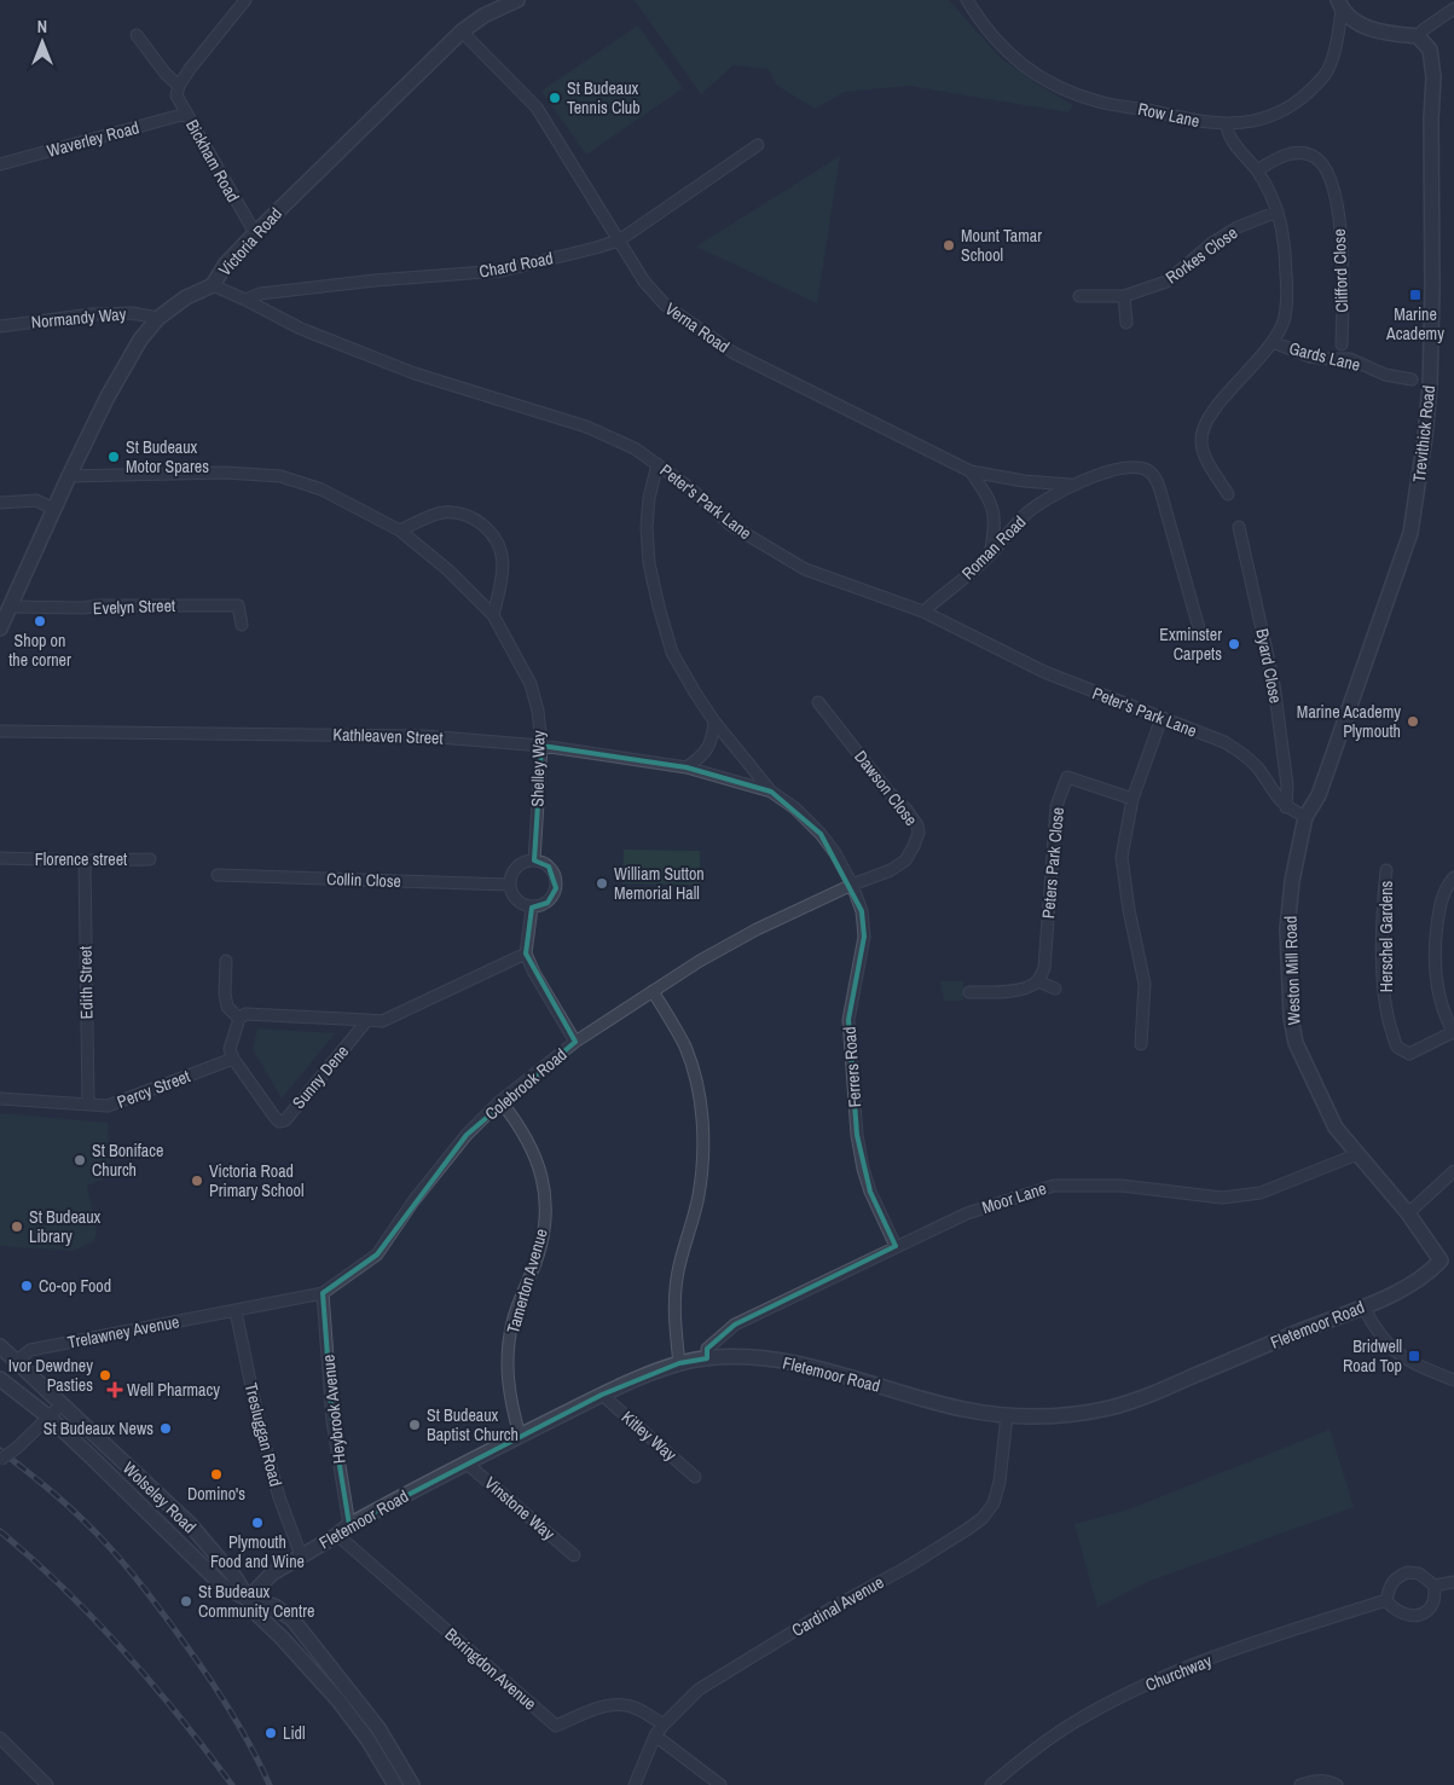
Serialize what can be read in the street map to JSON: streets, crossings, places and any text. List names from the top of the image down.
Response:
{
  "streets": {
    "street": [
      "Row Lane",
      "Waverley Road",
      "Bickham Road",
      "Victoria Road",
      "Rorkes Close",
      "Chard Road",
      "Clifford Close",
      "Normandy Way",
      "Verna Road",
      "Gards Lane",
      "Trevithick Road",
      "Peter's Park Lane",
      "Roman Road",
      "Evelyn Street",
      "Byard Close",
      "Kathleaven Street",
      "Shelley Way",
      "Dawson Close",
      "Florence street",
      "Peters Park Close",
      "Collin Close",
      "Herschel Gardens",
      "Weston Mill Road",
      "Edith Street",
      "Ferrers Road",
      "Sunny Dene",
      "Colebrook Road",
      "Percy Street",
      "Moor Lane",
      "Tamerton Avenue",
      "Fletemoor Road",
      "Trelawney Avenue",
      "Heybrook Avenue",
      "Tresluggan Road",
      "Kitley Way",
      "Wolseley Road",
      "Vinstone Way",
      "Cardinal Avenue",
      "Boringdon Avenue",
      "Churchway"
    ]
  },
  "crossings": [
    ["Waverley Road", "Bickham Road"],
    ["Bickham Road", "Victoria Road"],
    ["Victoria Road", "Normandy Way"],
    ["Victoria Road", "Verna Road"],
    ["Victoria Road", "Peter's Park Lane"],
    ["Victoria Road", "Evelyn Street"],
    ["Victoria Road", "Shelley Way"],
    ["Chard Road", "Verna Road"],
    ["Chard Road", "Peter's Park Lane"],
    ["Verna Road", "Roman Road"],
    ["Trevithick Road", "Peter's Park Lane"],
    ["Trevithick Road", "Weston Mill Road"],
    ["Peter's Park Lane", "Roman Road"],
    ["Peter's Park Lane", "Byard Close"],
    ["Peter's Park Lane", "Weston Mill Road"],
    ["Kathleaven Street", "Shelley Way"],
    ["Kathleaven Street", "Ferrers Road"],
    ["Shelley Way", "Collin Close"],
    ["Dawson Close", "Ferrers Road"],
    ["Dawson Close", "Colebrook Road"],
    ["Florence street", "Edith Street"],
    ["Weston Mill Road", "Moor Lane"],
    ["Weston Mill Road", "Fletemoor Road"],
    ["Edith Street", "Percy Street"],
    ["Ferrers Road", "Colebrook Road"],
    ["Ferrers Road", "Moor Lane"],
    ["Sunny Dene", "Percy Street"],
    ["Colebrook Road", "Tamerton Avenue"],
    ["Colebrook Road", "Trelawney Avenue"],
    ["Colebrook Road", "Heybrook Avenue"],
    ["Colebrook Road", "Tresluggan Road"],
    ["Moor Lane", "Fletemoor Road"],
    ["Tamerton Avenue", "Fletemoor Road"],
    ["Fletemoor Road", "Heybrook Avenue"],
    ["Fletemoor Road", "Tresluggan Road"],
    ["Fletemoor Road", "Kitley Way"],
    ["Fletemoor Road", "Wolseley Road"],
    ["Fletemoor Road", "Vinstone Way"],
    ["Fletemoor Road", "Cardinal Avenue"],
    ["Fletemoor Road", "Boringdon Avenue"],
    ["Trelawney Avenue", "Tresluggan Road"],
    ["Trelawney Avenue", "Wolseley Road"],
    ["Cardinal Avenue", "Boringdon Avenue"]
  ],
  "places": {
    "other": [
      "St Budeaux Tennis Club",
      "Mount Tamar School",
      "St Budeaux Motor Spares",
      "Shop on the corner",
      "Exminster Carpets",
      "Marine Academy Plymouth",
      "William Sutton Memorial Hall",
      "St Boniface Church",
      "Victoria Road Primary School",
      "St Budeaux Library",
      "Co-op Food",
      "Ivor Dewdney Pasties",
      "St Budeaux Baptist Church",
      "St Budeaux News",
      "Domino's",
      "Plymouth Food and Wine",
      "St Budeaux Community Centre",
      "Lidl"
    ],
    "transit": ["Marine Academy", "Bridwell Road Top"],
    "health": ["Well Pharmacy"]
  },
  "north": "top"
}
